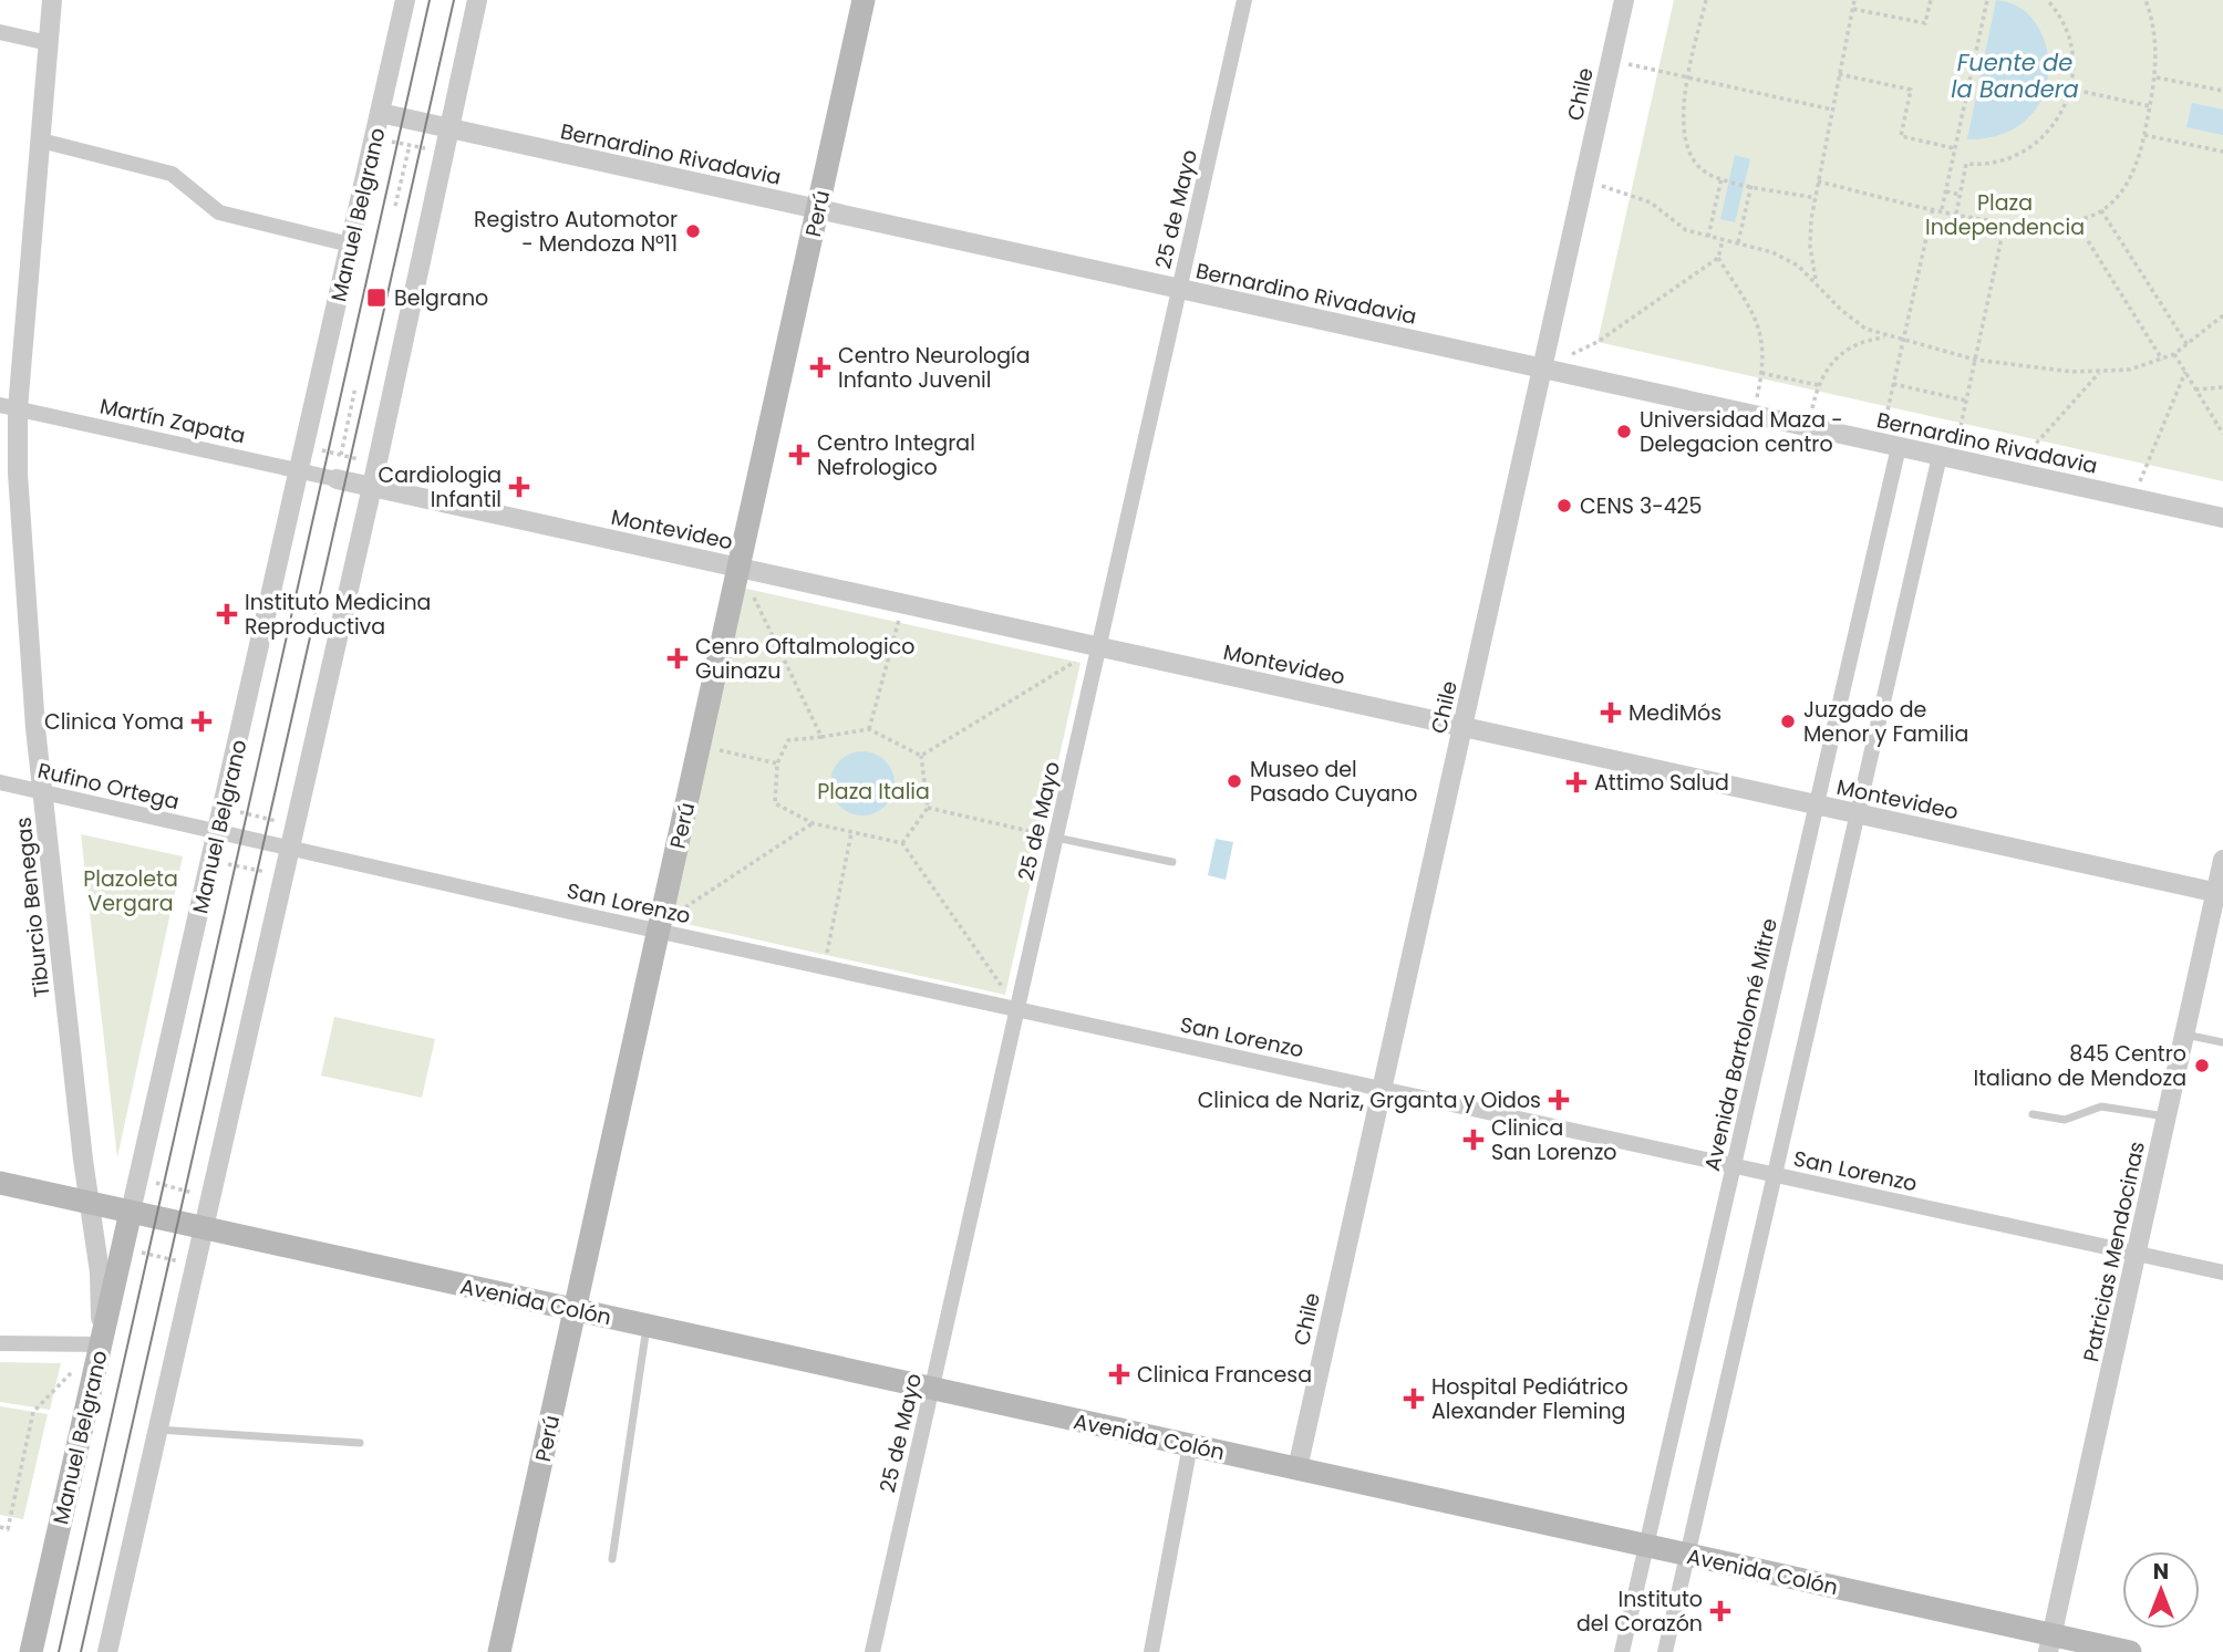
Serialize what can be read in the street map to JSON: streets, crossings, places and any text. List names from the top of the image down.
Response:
{
  "streets": {
    "main road": ["Perú", "Manuel Belgrano", "Avenida Colón"],
    "street": [
      "Chile",
      "Bernardino Rivadavia",
      "25 de Mayo",
      "Martín Zapata",
      "Montevideo",
      "Rufino Ortega",
      "San Lorenzo",
      "Tiburcio Benegas",
      "Avenida Bartolomé Mitre",
      "Patricias Mendocinas"
    ]
  },
  "crossings": [
    ["Chile", "Bernardino Rivadavia"],
    ["Chile", "Montevideo"],
    ["Chile", "San Lorenzo"],
    ["Chile", "Avenida Colón"],
    ["Bernardino Rivadavia", "25 de Mayo"],
    ["Bernardino Rivadavia", "Perú"],
    ["Bernardino Rivadavia", "Manuel Belgrano"],
    ["Bernardino Rivadavia", "Avenida Bartolomé Mitre"],
    ["25 de Mayo", "Montevideo"],
    ["25 de Mayo", "San Lorenzo"],
    ["25 de Mayo", "Avenida Colón"],
    ["Perú", "Montevideo"],
    ["Perú", "San Lorenzo"],
    ["Perú", "Avenida Colón"],
    ["Manuel Belgrano", "Martín Zapata"],
    ["Manuel Belgrano", "Rufino Ortega"],
    ["Manuel Belgrano", "Tiburcio Benegas"],
    ["Manuel Belgrano", "Avenida Colón"],
    ["Martín Zapata", "Montevideo"],
    ["Martín Zapata", "Tiburcio Benegas"],
    ["Montevideo", "Avenida Bartolomé Mitre"],
    ["Montevideo", "Patricias Mendocinas"],
    ["Rufino Ortega", "San Lorenzo"],
    ["Rufino Ortega", "Tiburcio Benegas"],
    ["San Lorenzo", "Avenida Bartolomé Mitre"],
    ["San Lorenzo", "Patricias Mendocinas"],
    ["Tiburcio Benegas", "Avenida Colón"],
    ["Avenida Bartolomé Mitre", "Avenida Colón"],
    ["Patricias Mendocinas", "Avenida Colón"]
  ],
  "water": ["Fuente de la Bandera"],
  "parks": ["Plaza Independencia", "Plaza Italia", "Plazoleta Vergara"],
  "places": {
    "other": [
      "Registro Automotor - Mendoza N°11",
      "Universidad Maza - Delegacion centro",
      "CENS 3-425",
      "Juzgado de Menor y Familia",
      "Museo del Pasado Cuyano",
      "845 Centro Italiano de Mendoza"
    ],
    "transit": ["Belgrano"],
    "health": [
      "Centro Neurología Infanto Juvenil",
      "Centro Integral Nefrologico",
      "Cardiologia Infantil",
      "Instituto Medicina Reproductiva",
      "Cenro Oftalmologico Guinazu",
      "MediMós",
      "Clinica Yoma",
      "Attimo Salud",
      "Clinica de Nariz, Grganta y Oidos",
      "Clinica San Lorenzo",
      "Clinica Francesa",
      "Hospital Pediátrico Alexander Fleming",
      "Instituto del Corazón"
    ]
  },
  "north": "top"
}
